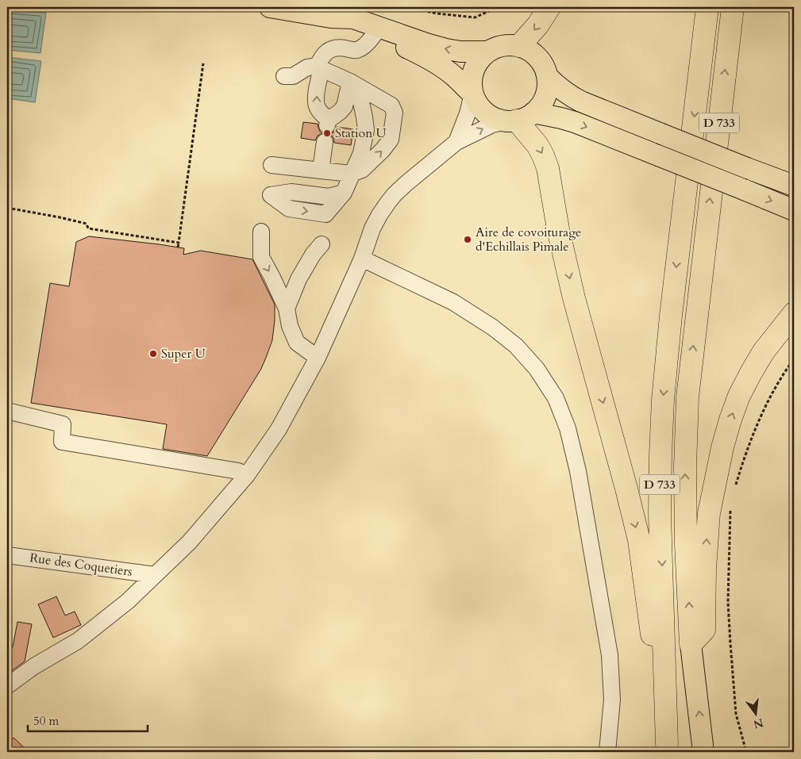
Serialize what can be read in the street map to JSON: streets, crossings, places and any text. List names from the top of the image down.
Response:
{
  "streets": {
    "highway": ["D 733"],
    "street": ["Rue des Coquetiers"]
  },
  "places": ["Station U", "Aire de covoiturage d'Echillais Pimale", "Super U"],
  "scale_bar": "50 m",
  "north": "bottom"
}
